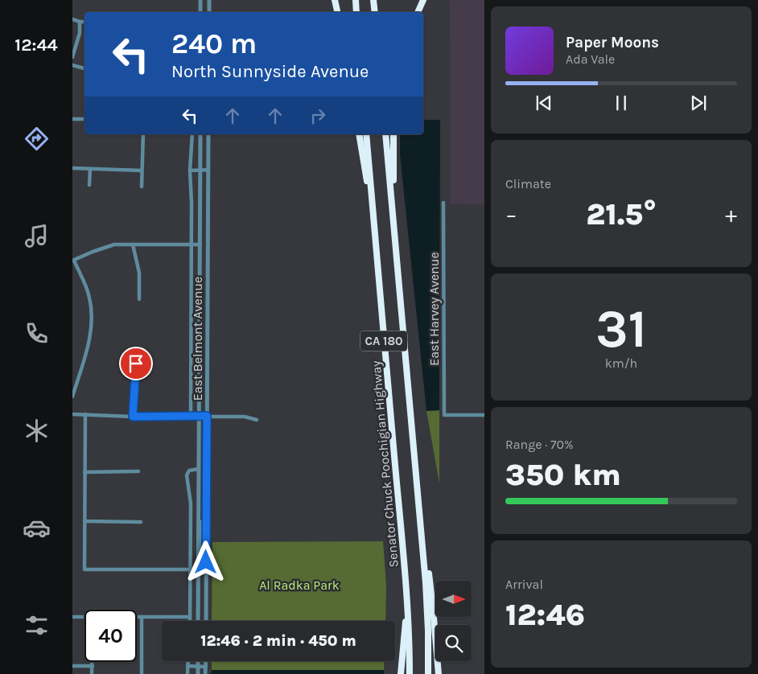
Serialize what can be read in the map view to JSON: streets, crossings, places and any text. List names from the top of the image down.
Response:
{
  "streets": {
    "highway": ["CA 180", "Senator Chuck Poochigian Highway"],
    "street": ["East Harvey Avenue", "East Belmont Avenue"]
  },
  "parks": ["Al Radka Park"],
  "north": "right",
  "page": {
    "tabs": "12:44",
    "turn": ["240 m", "North Sunnyside Avenue"],
    "song": ["Paper Moons", "Ada Vale"],
    "tile": [
      "Climate",
      ["31", "km/h"],
      ["Range · 70%", "350 km"],
      ["Arrival", "12:46"]
    ],
    "heat": ["−", "21.5°", "+"],
    "limit": "40",
    "trip": "12:46 · 2 min · 450 m"
  }
}
